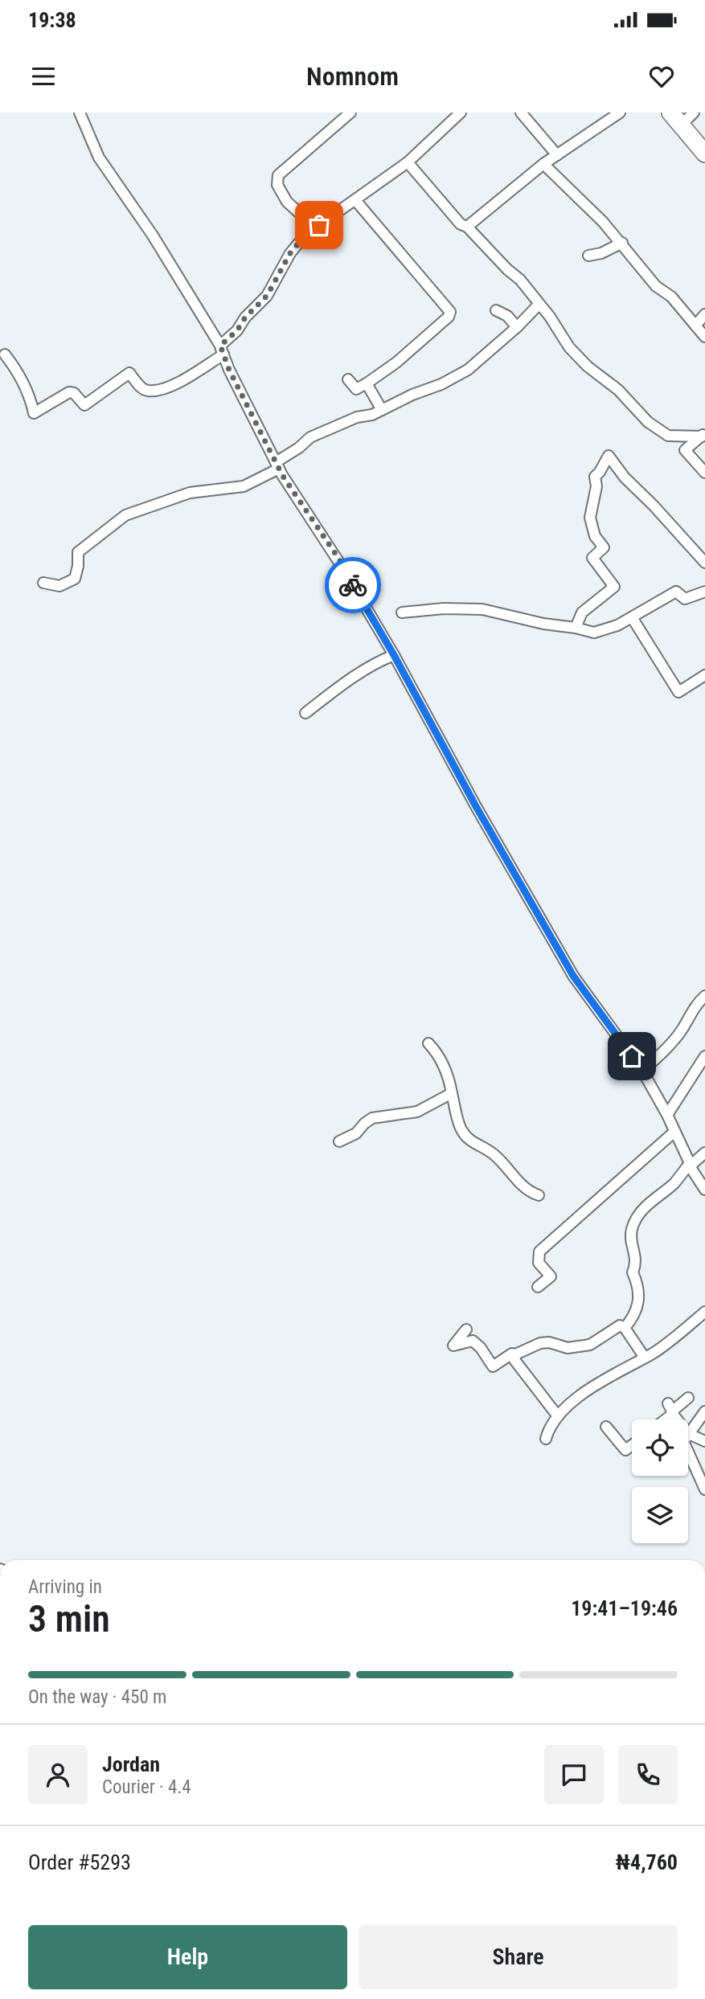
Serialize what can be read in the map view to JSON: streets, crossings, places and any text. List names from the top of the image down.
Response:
{
  "page": {
    "status": "19:38",
    "header": "Nomnom",
    "heading": ["3 min", "Arriving in", "19:41–19:46"],
    "panel": [
      "Jordan",
      "Courier · 4.4",
      "Order #5293",
      "₦4,760"
    ],
    "bar": "On the way · 450 m",
    "buttons": ["Help", "Share"]
  }
}
